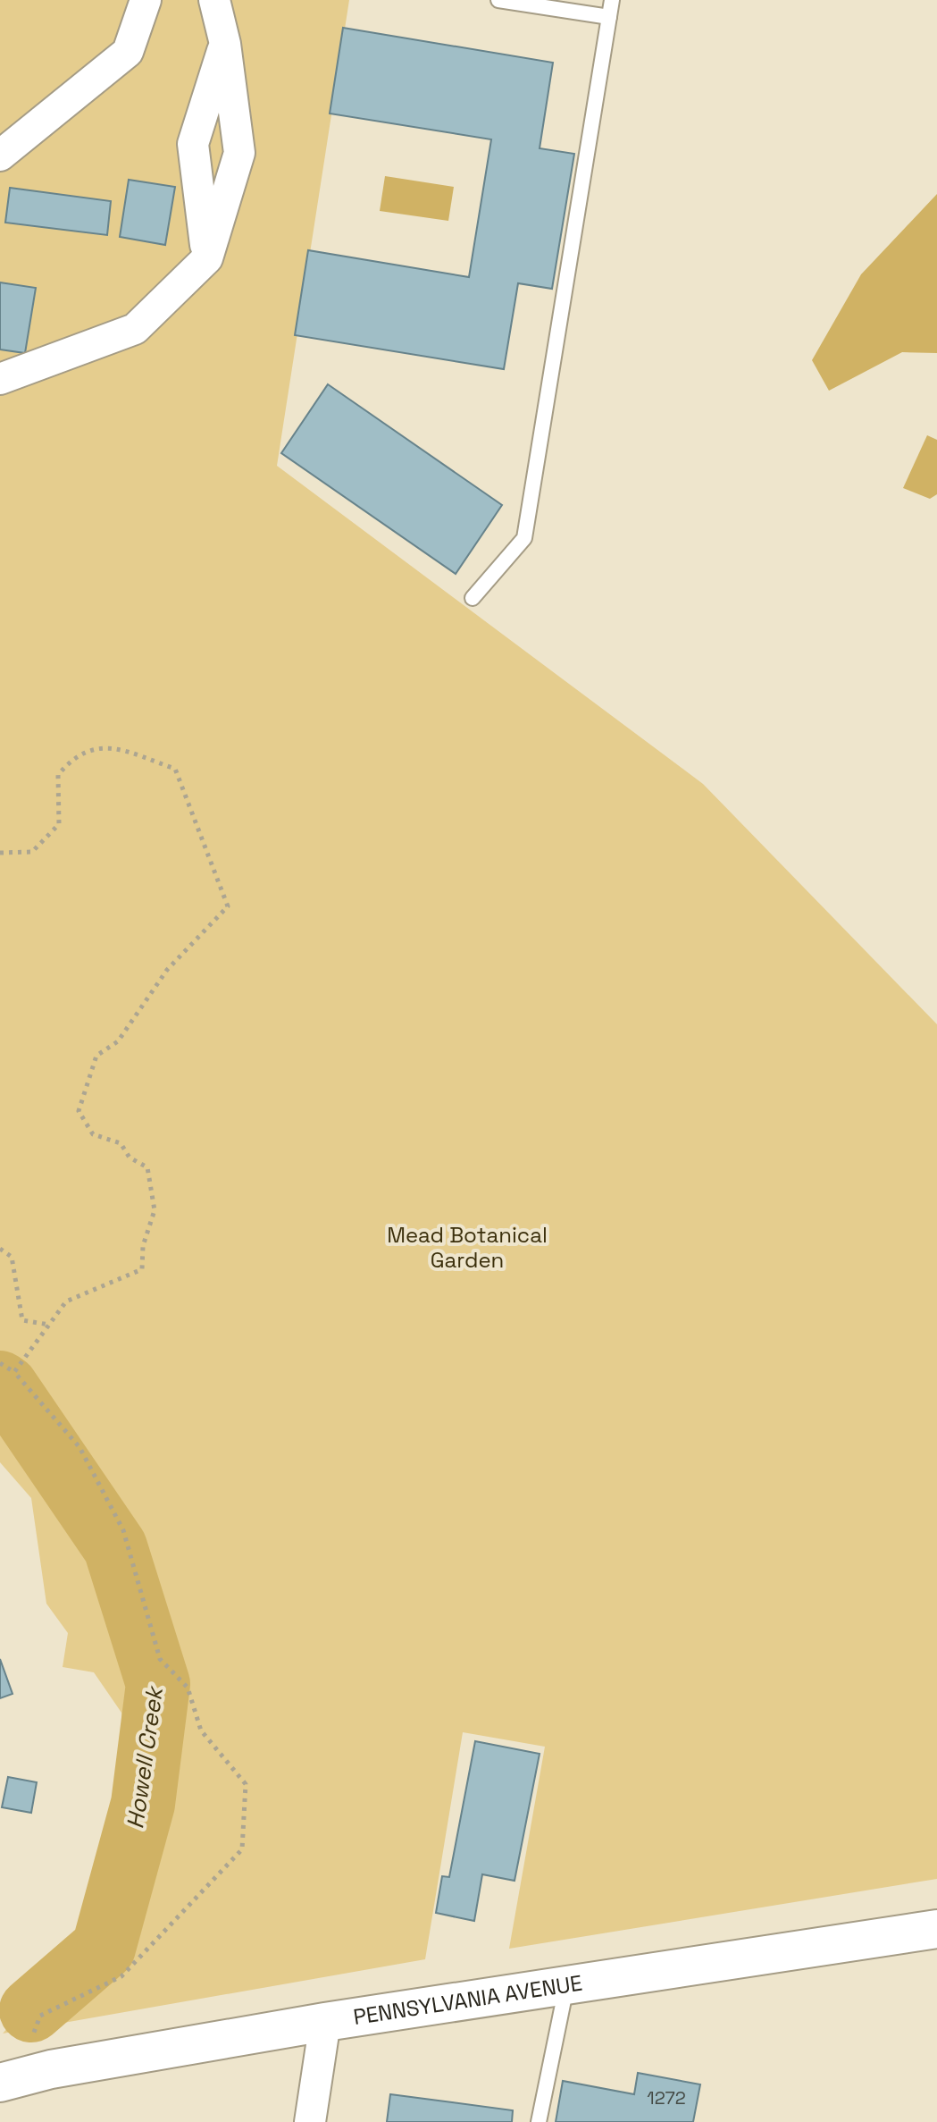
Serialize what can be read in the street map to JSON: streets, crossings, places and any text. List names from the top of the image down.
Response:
{
  "streets": {
    "street": ["PENNSYLVANIA AVENUE"]
  },
  "water": ["Howell Creek"],
  "parks": ["Mead Botanical Garden"],
  "house_numbers": ["1272"]
}
